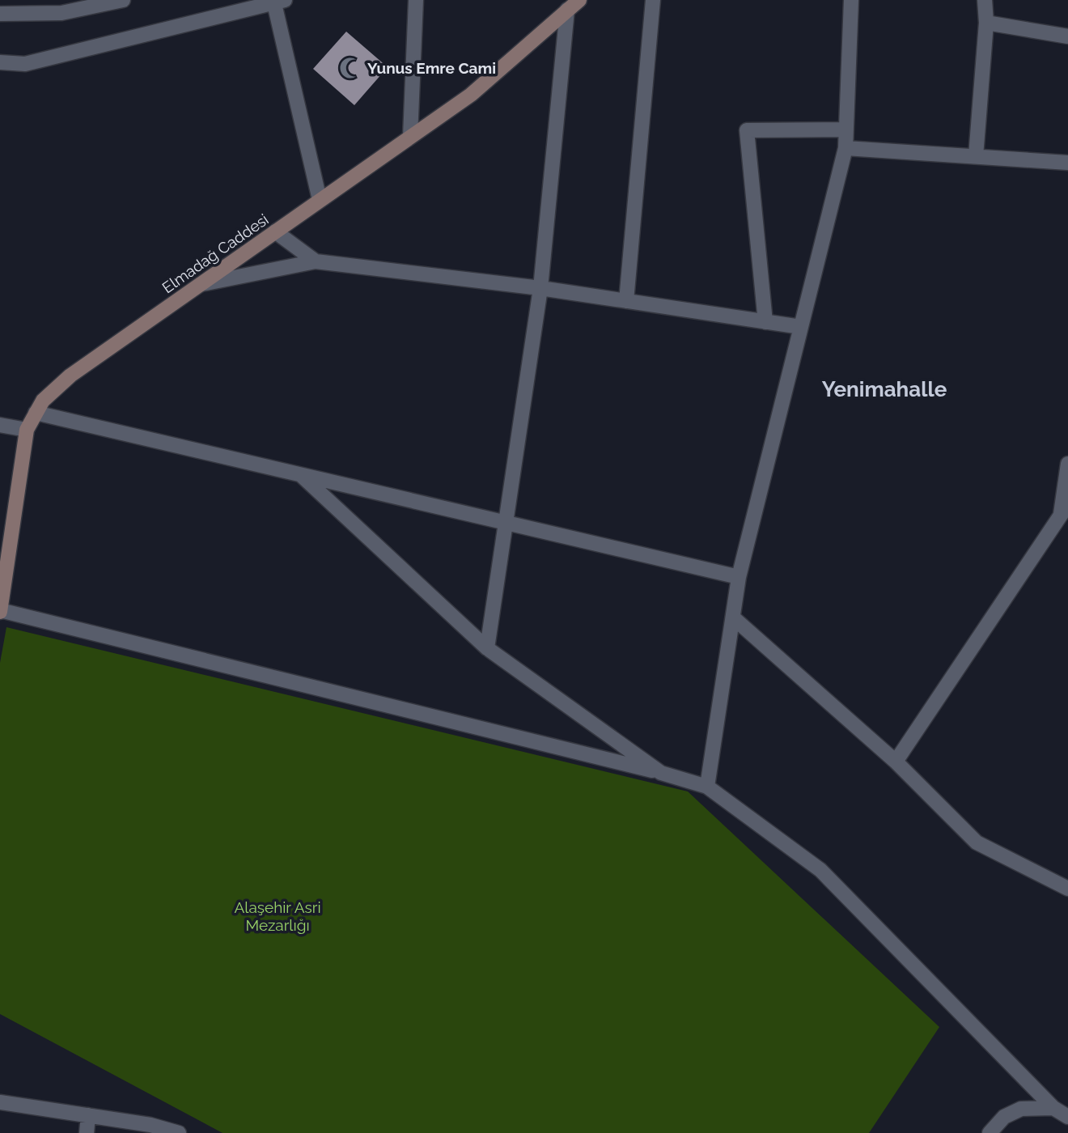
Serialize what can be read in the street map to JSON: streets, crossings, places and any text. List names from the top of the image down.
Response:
{
  "streets": {
    "street": ["Elmadağ Caddesi"]
  },
  "districts": ["Yenimahalle"],
  "parks": ["Alaşehir Asri Mezarlığı"],
  "places": {
    "mosque": ["Yunus Emre Cami"]
  }
}
